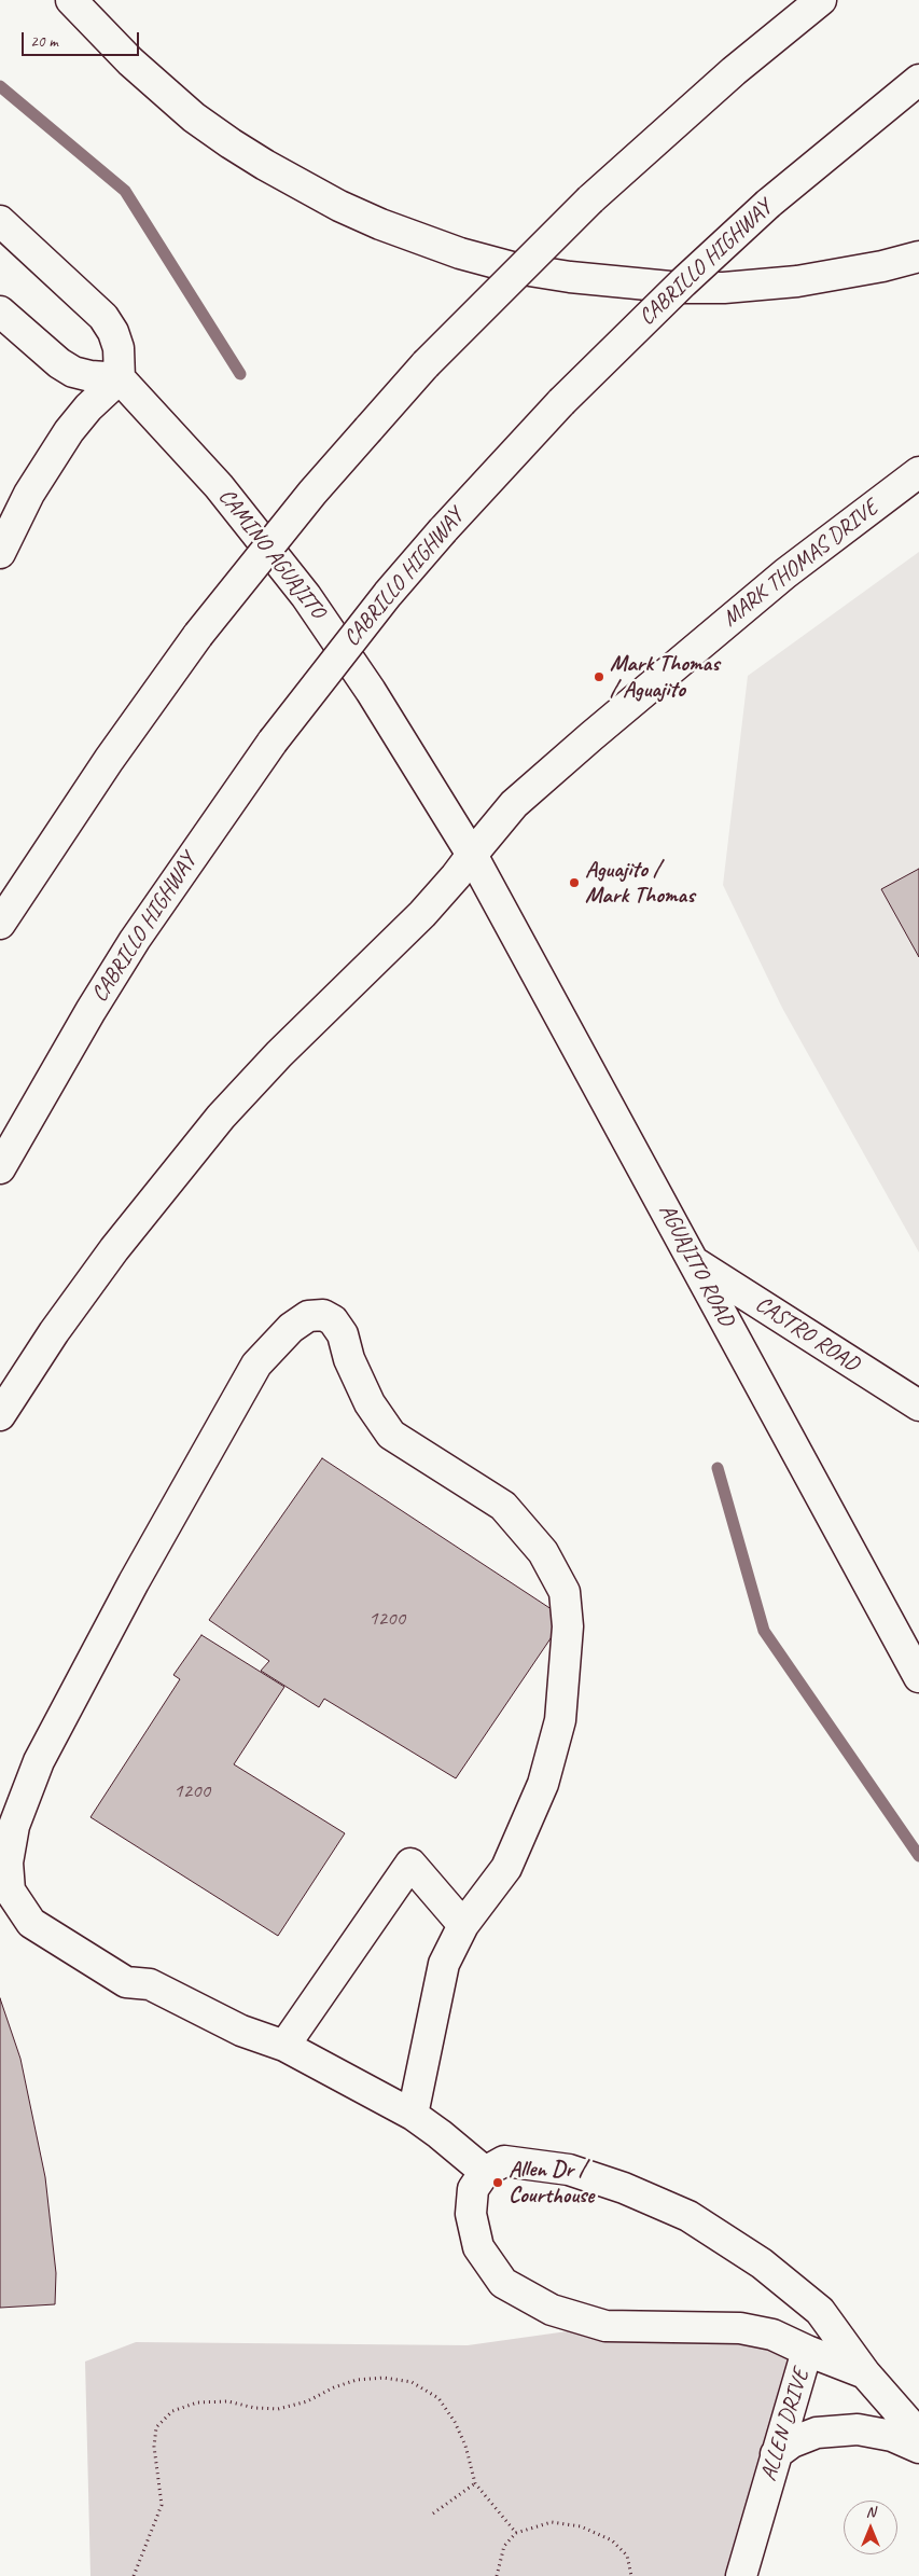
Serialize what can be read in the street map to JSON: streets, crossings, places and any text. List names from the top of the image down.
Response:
{
  "streets": {
    "main road": [
      "CABRILLO HIGHWAY",
      "CAMINO AGUAJITO",
      "MARK THOMAS DRIVE",
      "AGUAJITO ROAD",
      "CASTRO ROAD",
      "ALLEN DRIVE"
    ]
  },
  "crossings": [
    ["CAMINO AGUAJITO", "MARK THOMAS DRIVE"],
    ["CAMINO AGUAJITO", "AGUAJITO ROAD"],
    ["MARK THOMAS DRIVE", "AGUAJITO ROAD"],
    ["AGUAJITO ROAD", "CASTRO ROAD"]
  ],
  "places": ["Mark Thomas / Aguajito", "Aguajito / Mark Thomas", "Allen Dr / Courthouse"],
  "house_numbers": ["1200", "1200"],
  "scale_bar": "20 m",
  "north": "top"
}
